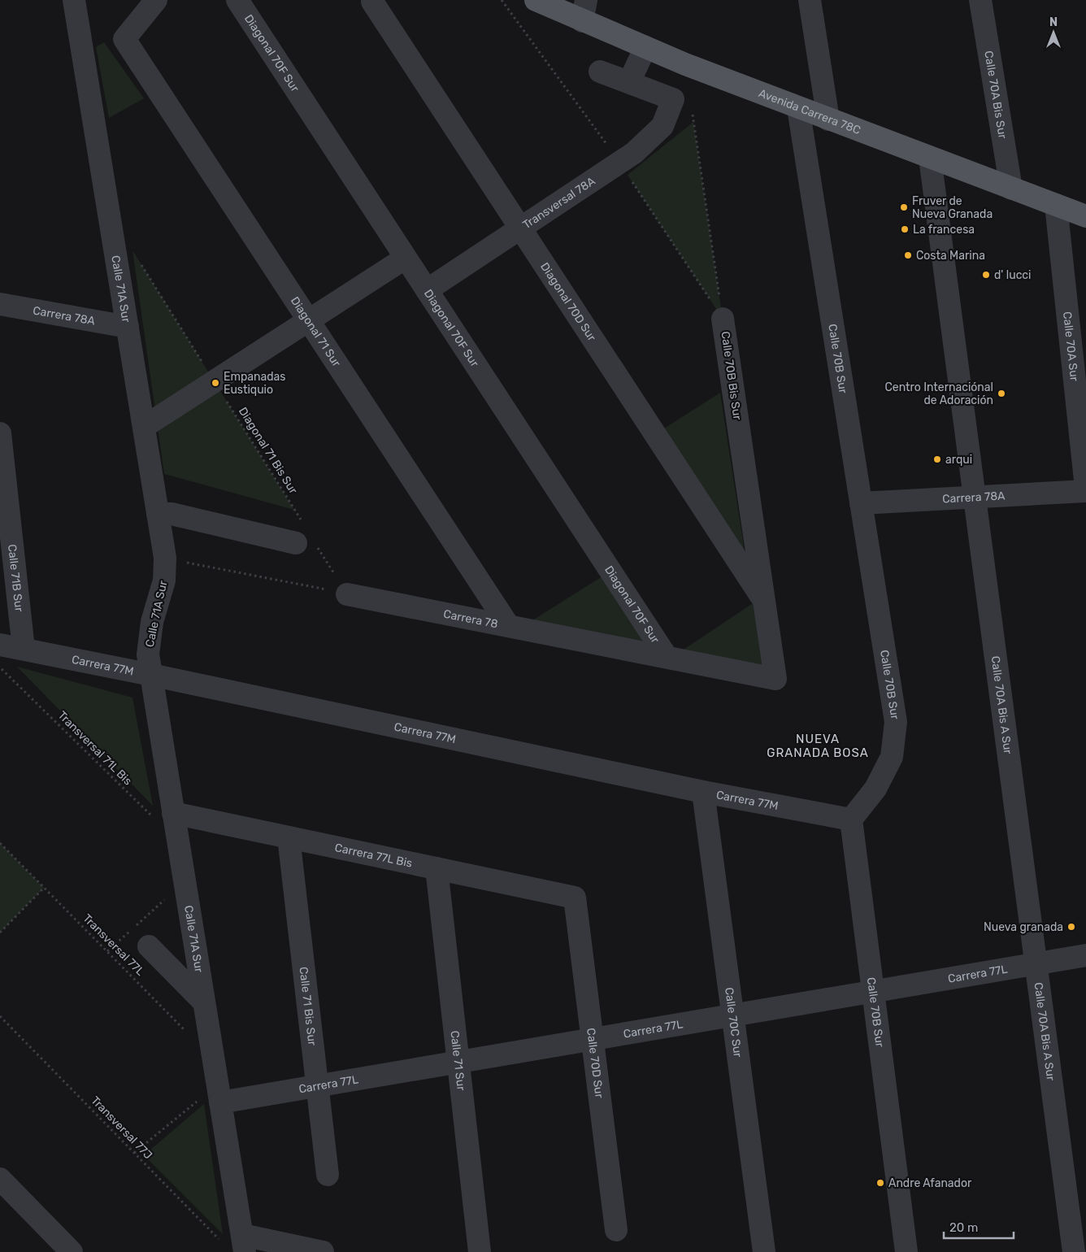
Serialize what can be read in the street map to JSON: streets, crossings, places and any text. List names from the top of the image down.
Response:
{
  "streets": {
    "main road": ["Avenida Carrera 78C"],
    "street": [
      "Diagonal 70F Sur",
      "Calle 70A Bis Sur",
      "Transversal 78A",
      "Calle 71A Sur",
      "Diagonal 70D Sur",
      "Carrera 78A",
      "Diagonal 71 Sur",
      "Calle 70A Sur",
      "Calle 70B Sur",
      "Calle 70B Bis Sur",
      "Calle 71B Sur",
      "Carrera 78",
      "Carrera 77M",
      "Calle 70A Bis A Sur",
      "Carrera 77L Bis",
      "Carrera 77L",
      "Calle 71 Bis Sur",
      "Calle 70C Sur",
      "Calle 71 Sur",
      "Calle 70D Sur"
    ],
    "path": [
      "Diagonal 71 Bis Sur",
      "Transversal 71L Bis",
      "Transversal 77L",
      "Transversal 77J"
    ]
  },
  "crossings": [
    ["Diagonal 70F Sur", "Transversal 78A"],
    ["Diagonal 70F Sur", "Carrera 78"],
    ["Calle 70A Bis Sur", "Avenida Carrera 78C"],
    ["Avenida Carrera 78C", "Calle 70A Sur"],
    ["Avenida Carrera 78C", "Calle 70B Sur"],
    ["Avenida Carrera 78C", "Calle 70A Bis A Sur"],
    ["Transversal 78A", "Diagonal 70D Sur"],
    ["Transversal 78A", "Calle 70B Bis Sur"],
    ["Calle 71A Sur", "Carrera 78A"],
    ["Calle 71A Sur", "Carrera 77M"],
    ["Calle 71A Sur", "Transversal 71L Bis"],
    ["Calle 71A Sur", "Carrera 77L Bis"],
    ["Calle 71A Sur", "Carrera 77L"],
    ["Diagonal 70D Sur", "Calle 70B Bis Sur"],
    ["Carrera 78A", "Calle 70A Sur"],
    ["Carrera 78A", "Calle 70B Sur"],
    ["Carrera 78A", "Calle 70A Bis A Sur"],
    ["Diagonal 71 Sur", "Carrera 78"],
    ["Calle 70B Sur", "Carrera 77M"],
    ["Calle 70B Sur", "Carrera 77L"],
    ["Calle 70B Bis Sur", "Carrera 78"],
    ["Calle 71B Sur", "Carrera 77M"],
    ["Carrera 77M", "Calle 70C Sur"],
    ["Calle 70A Bis A Sur", "Carrera 77L"],
    ["Carrera 77L Bis", "Calle 71 Bis Sur"],
    ["Carrera 77L Bis", "Calle 71 Sur"],
    ["Carrera 77L Bis", "Calle 70D Sur"],
    ["Carrera 77L", "Calle 71 Bis Sur"],
    ["Carrera 77L", "Calle 70C Sur"],
    ["Carrera 77L", "Calle 71 Sur"],
    ["Carrera 77L", "Calle 70D Sur"]
  ],
  "districts": ["NUEVA GRANADA BOSA"],
  "places": [
    "Fruver de Nueva Granada",
    "La francesa",
    "Costa Marina",
    "d' lucci",
    "Empanadas Eustiquio",
    "Centro Internaciónal de Adoración",
    "arqui",
    "Nueva granada",
    "Andre Afanador"
  ],
  "scale_bar": "20 m",
  "north": "top"
}
